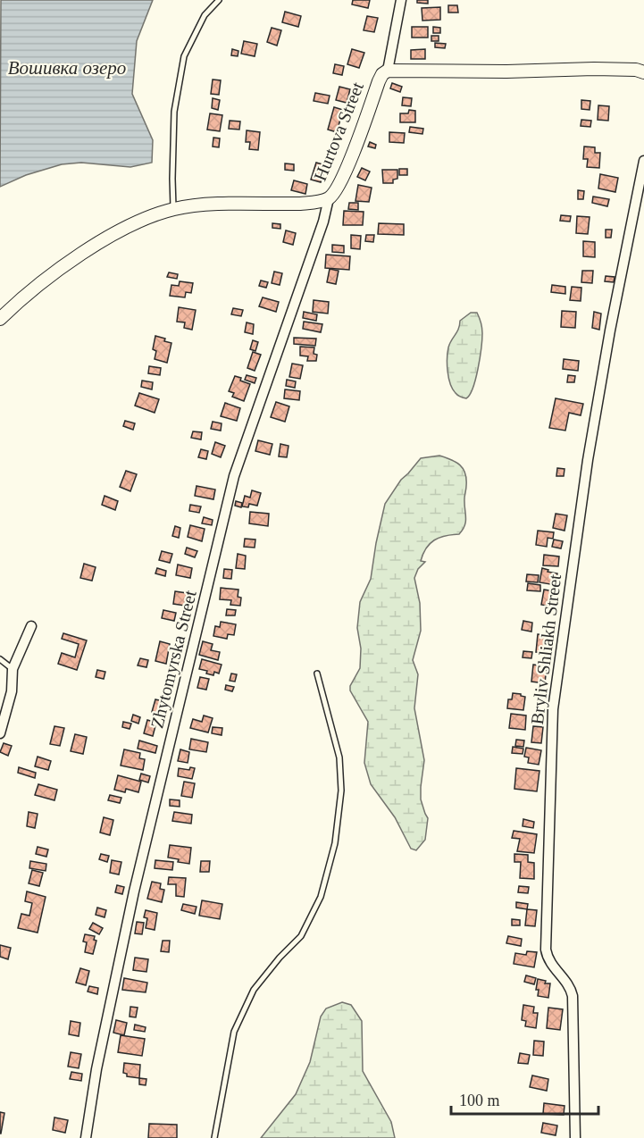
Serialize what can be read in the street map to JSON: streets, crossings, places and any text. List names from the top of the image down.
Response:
{
  "streets": {
    "street": ["Hurtova Street", "Bryliv Shliakh Street", "Zhytomyrska Street"]
  },
  "crossings": [
    ["Hurtova Street", "Zhytomyrska Street"]
  ],
  "water": ["Вошивка озеро"],
  "scale_bar": "100 m"
}
